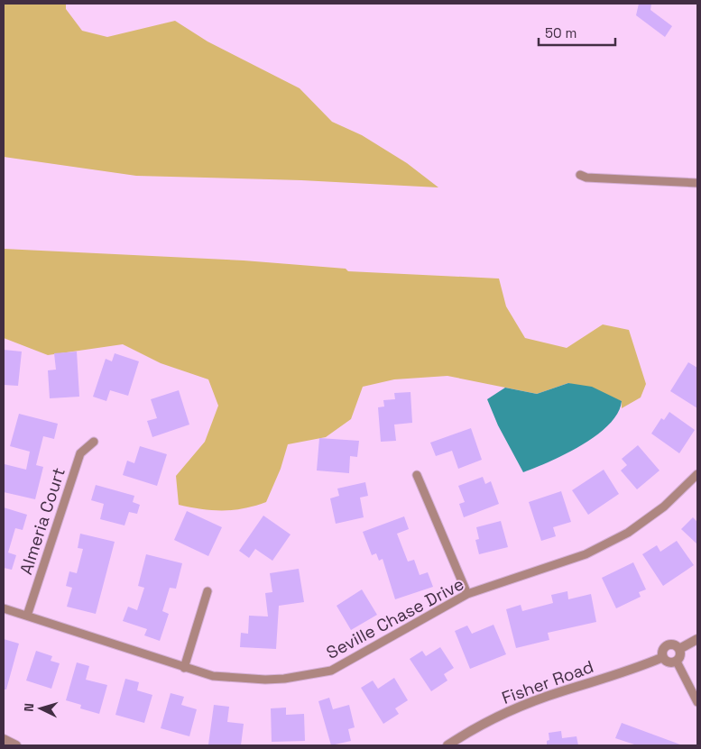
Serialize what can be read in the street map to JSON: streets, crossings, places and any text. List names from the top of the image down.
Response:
{
  "streets": {
    "street": ["Almeria Court", "Seville Chase Drive", "Fisher Road"]
  },
  "crossings": [
    ["Almeria Court", "Seville Chase Drive"]
  ],
  "scale_bar": "50 m",
  "north": "left"
}
